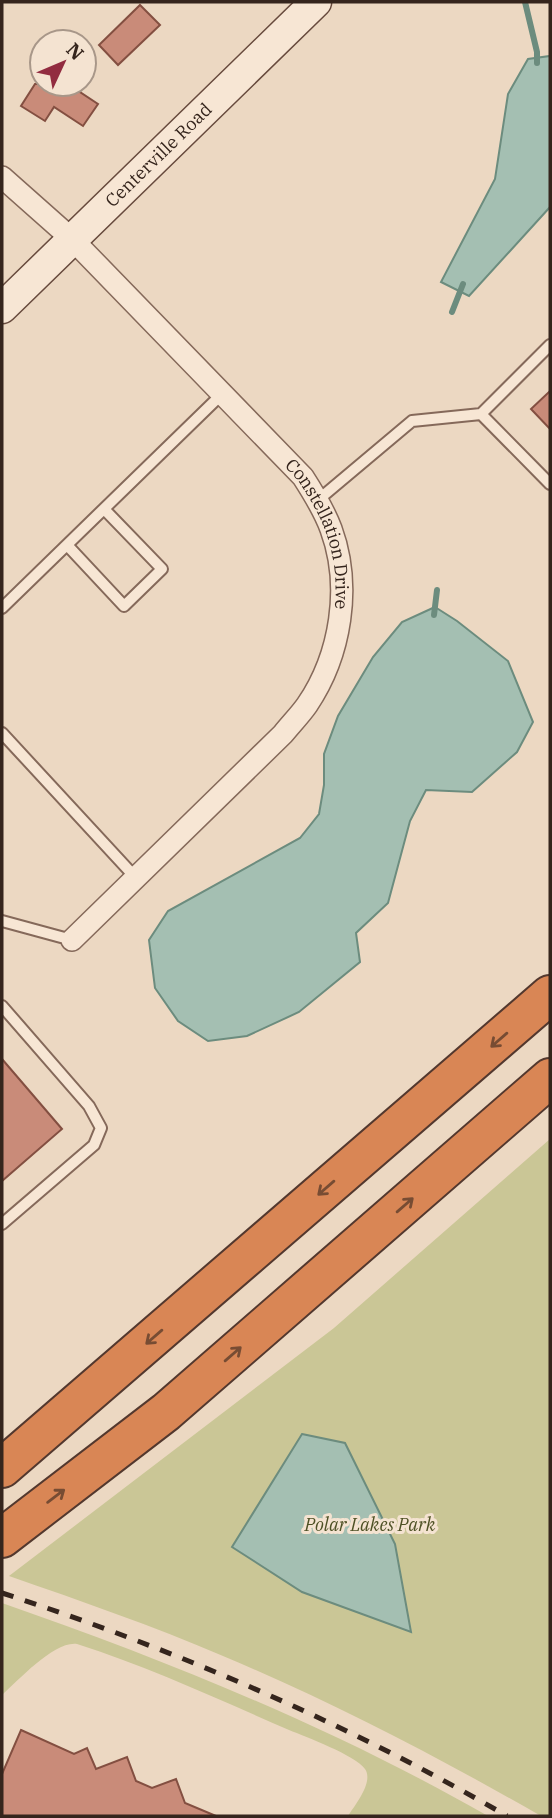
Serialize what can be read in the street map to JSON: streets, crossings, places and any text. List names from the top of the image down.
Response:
{
  "streets": {
    "main road": ["Centerville Road"],
    "street": ["Constellation Drive"]
  },
  "crossings": [
    ["Centerville Road", "Constellation Drive"]
  ],
  "parks": ["Polar Lakes Park"],
  "north": "top right"
}
